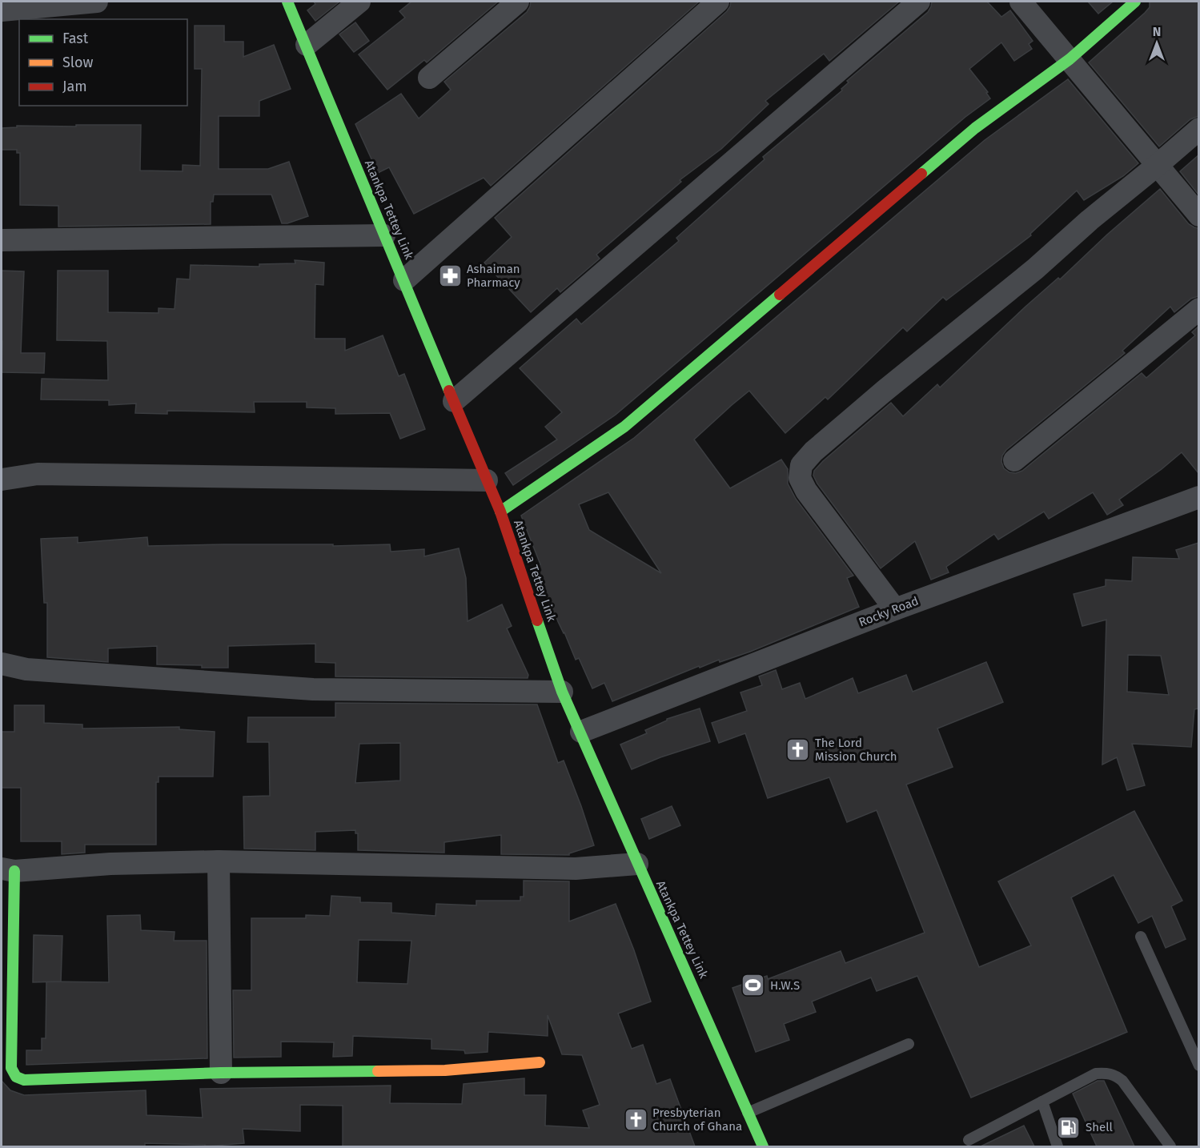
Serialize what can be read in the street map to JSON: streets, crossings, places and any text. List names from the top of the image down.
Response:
{
  "streets": {
    "street": ["Atankpa Tettey Link", "Rocky Road"]
  },
  "crossings": [
    ["Atankpa Tettey Link", "Rocky Road"]
  ],
  "places": {
    "pharmacy": ["Ashaiman Pharmacy"],
    "church": ["The Lord Mission Church", "Presbyterian Church of Ghana"],
    "sports": ["H.W.S"],
    "fuel station": ["Shell"]
  },
  "legend": ["Fast", "Slow", "Jam"],
  "north": "top"
}
